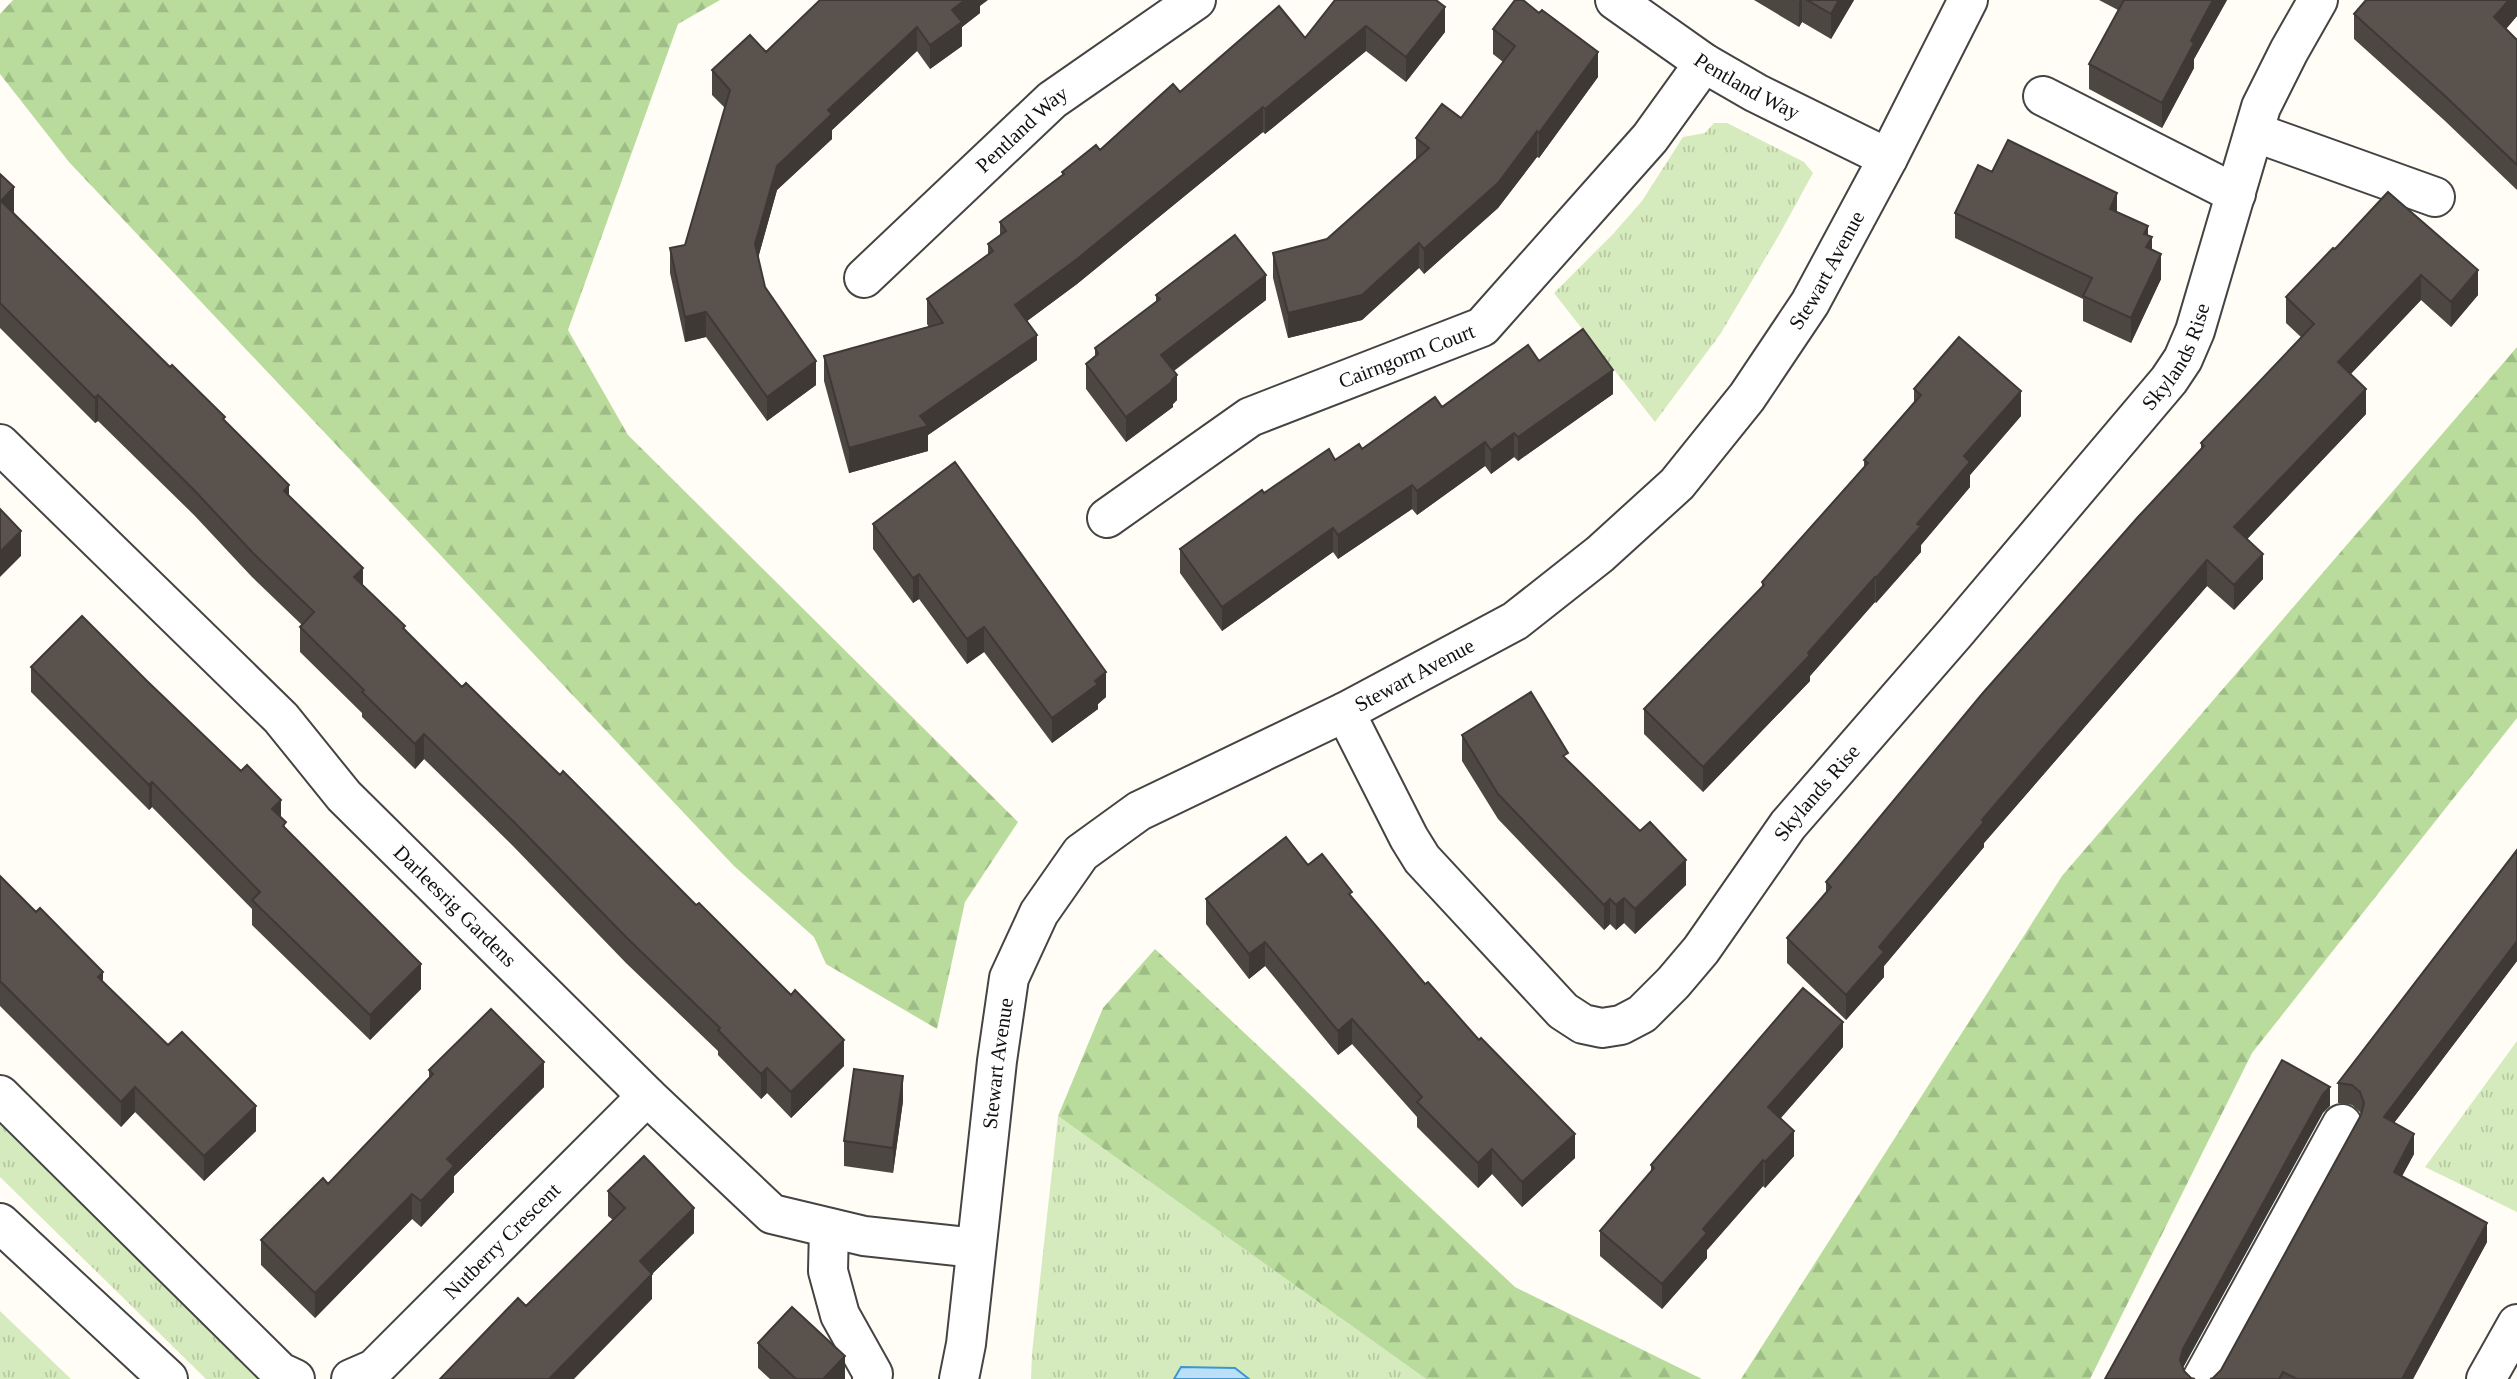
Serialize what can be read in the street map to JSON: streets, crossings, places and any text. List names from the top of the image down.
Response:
{
  "streets": {
    "street": [
      "Pentland Way",
      "Stewart Avenue",
      "Skylands Rise",
      "Cairngorm Court",
      "Darleesrig Gardens",
      "Nutberry Crescent"
    ]
  },
  "crossings": [
    ["Pentland Way", "Stewart Avenue"],
    ["Pentland Way", "Cairngorm Court"],
    ["Stewart Avenue", "Skylands Rise"],
    ["Stewart Avenue", "Darleesrig Gardens"],
    ["Darleesrig Gardens", "Nutberry Crescent"]
  ]
}
